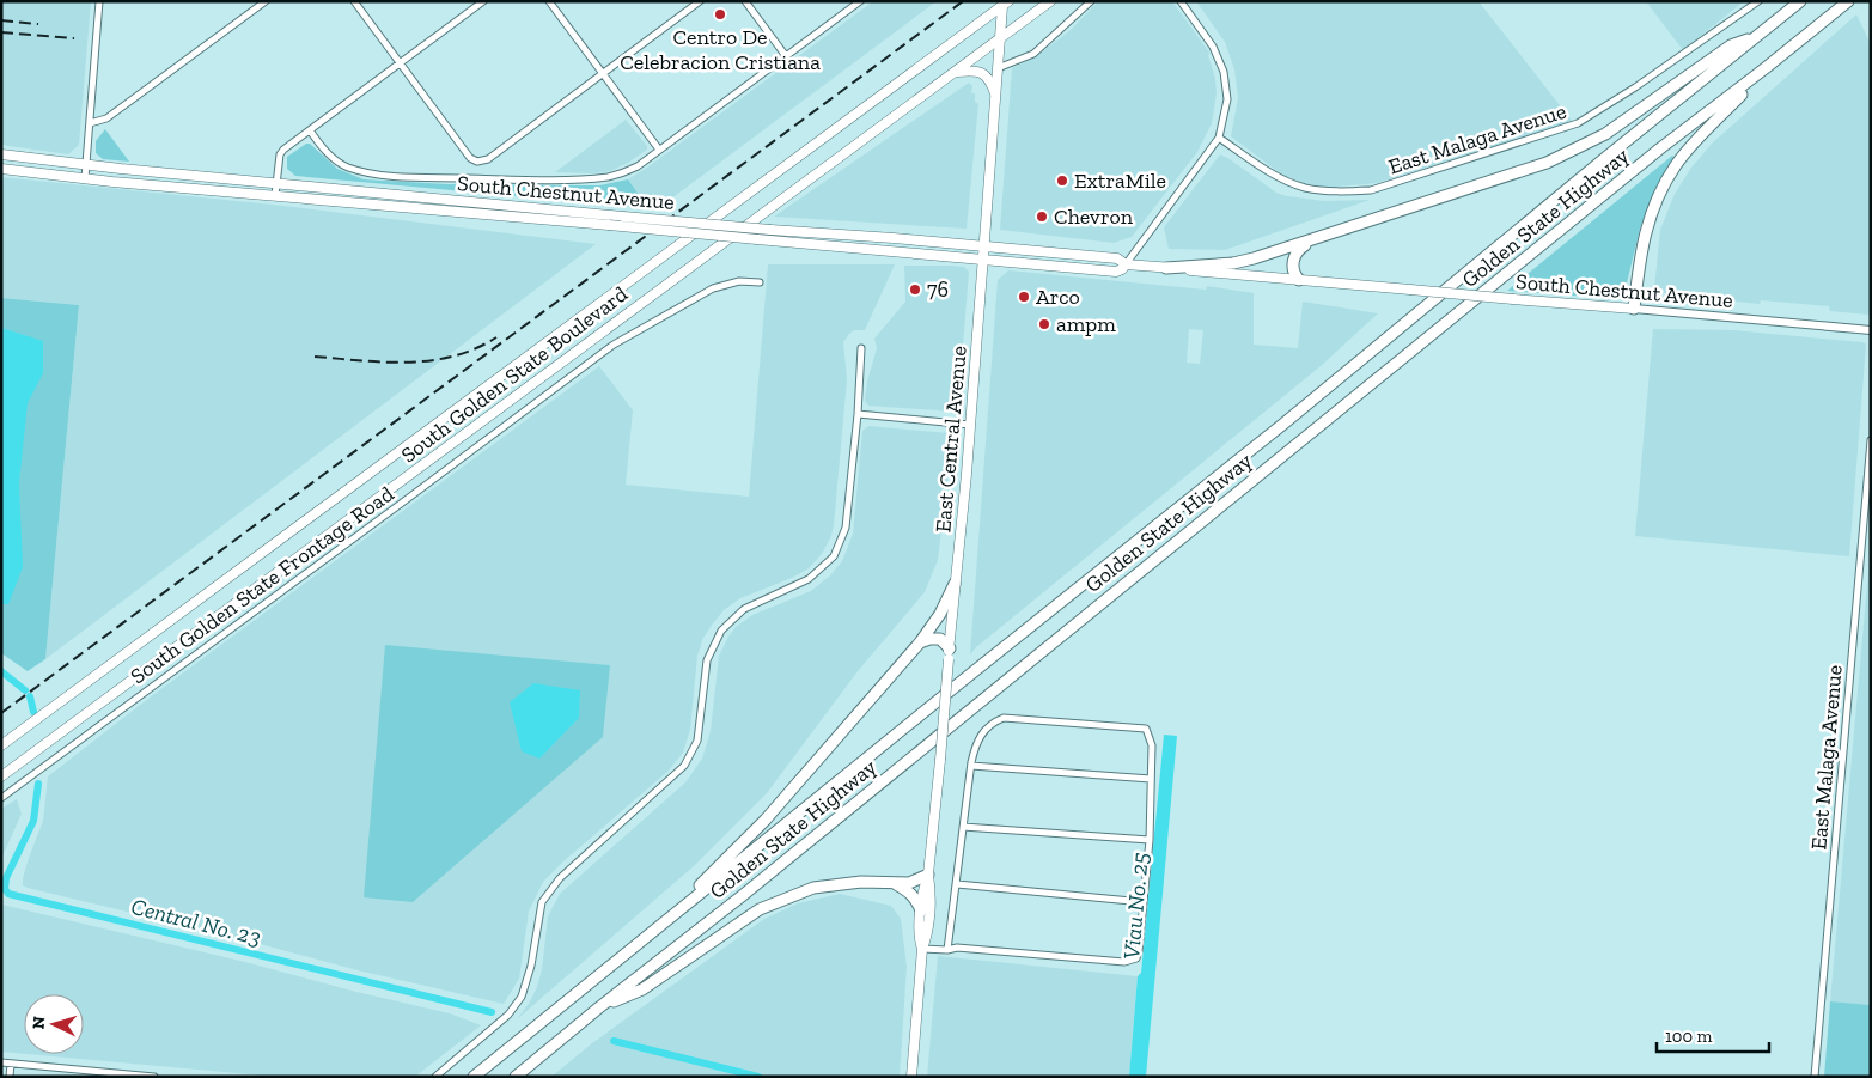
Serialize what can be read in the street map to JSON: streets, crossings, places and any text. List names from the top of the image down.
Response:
{
  "streets": {
    "highway": ["Golden State Highway"],
    "main road": ["South Chestnut Avenue", "South Golden State Boulevard", "East Central Avenue"],
    "street": ["East Malaga Avenue", "South Golden State Frontage Road"]
  },
  "crossings": [
    ["South Chestnut Avenue", "East Central Avenue"],
    ["South Golden State Boulevard", "East Central Avenue"]
  ],
  "water": ["Viau No. 25", "Central No. 23"],
  "places": [
    "Centro De Celebracion Cristiana",
    "ExtraMile",
    "Chevron",
    "76",
    "Arco",
    "ampm"
  ],
  "scale_bar": "100 m",
  "north": "left"
}
